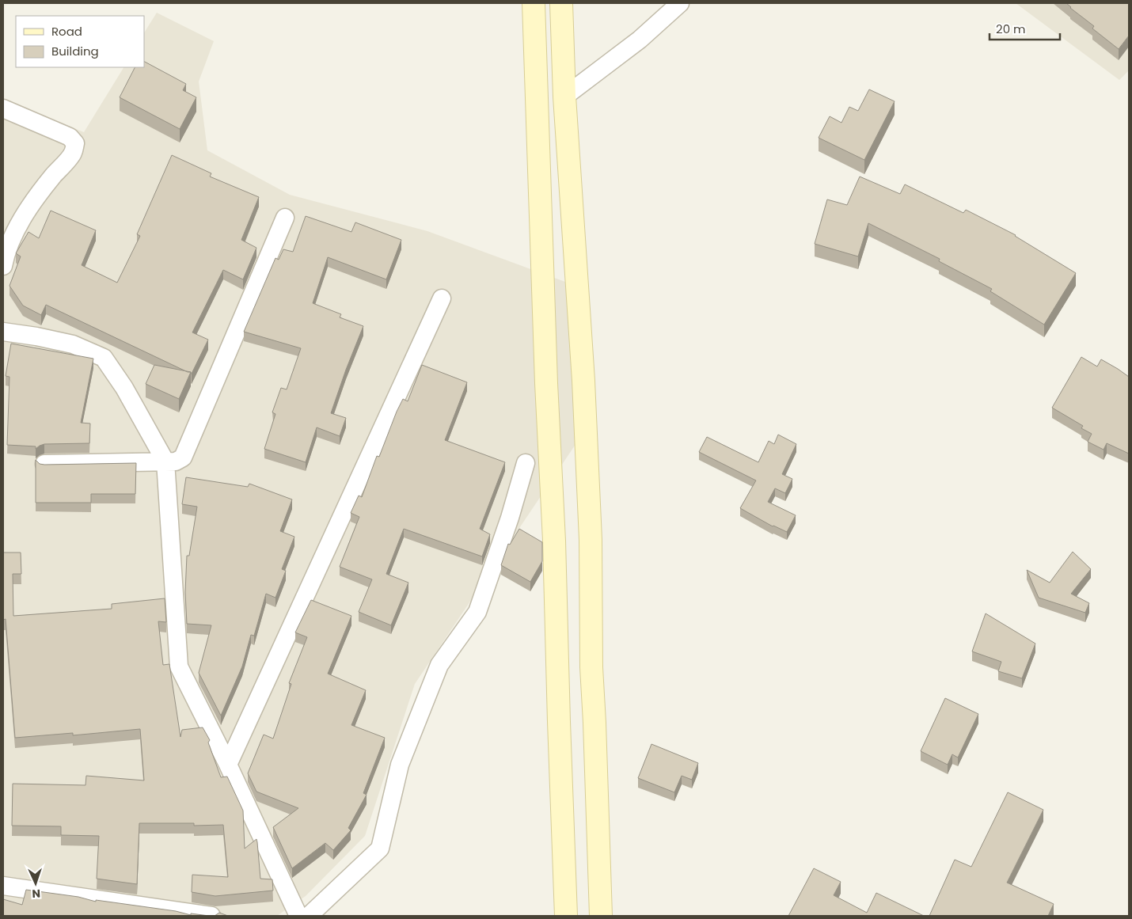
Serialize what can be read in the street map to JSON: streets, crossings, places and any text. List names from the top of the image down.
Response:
{
  "legend": ["Road", "Building"],
  "scale_bar": "20 m",
  "north": "bottom"
}
